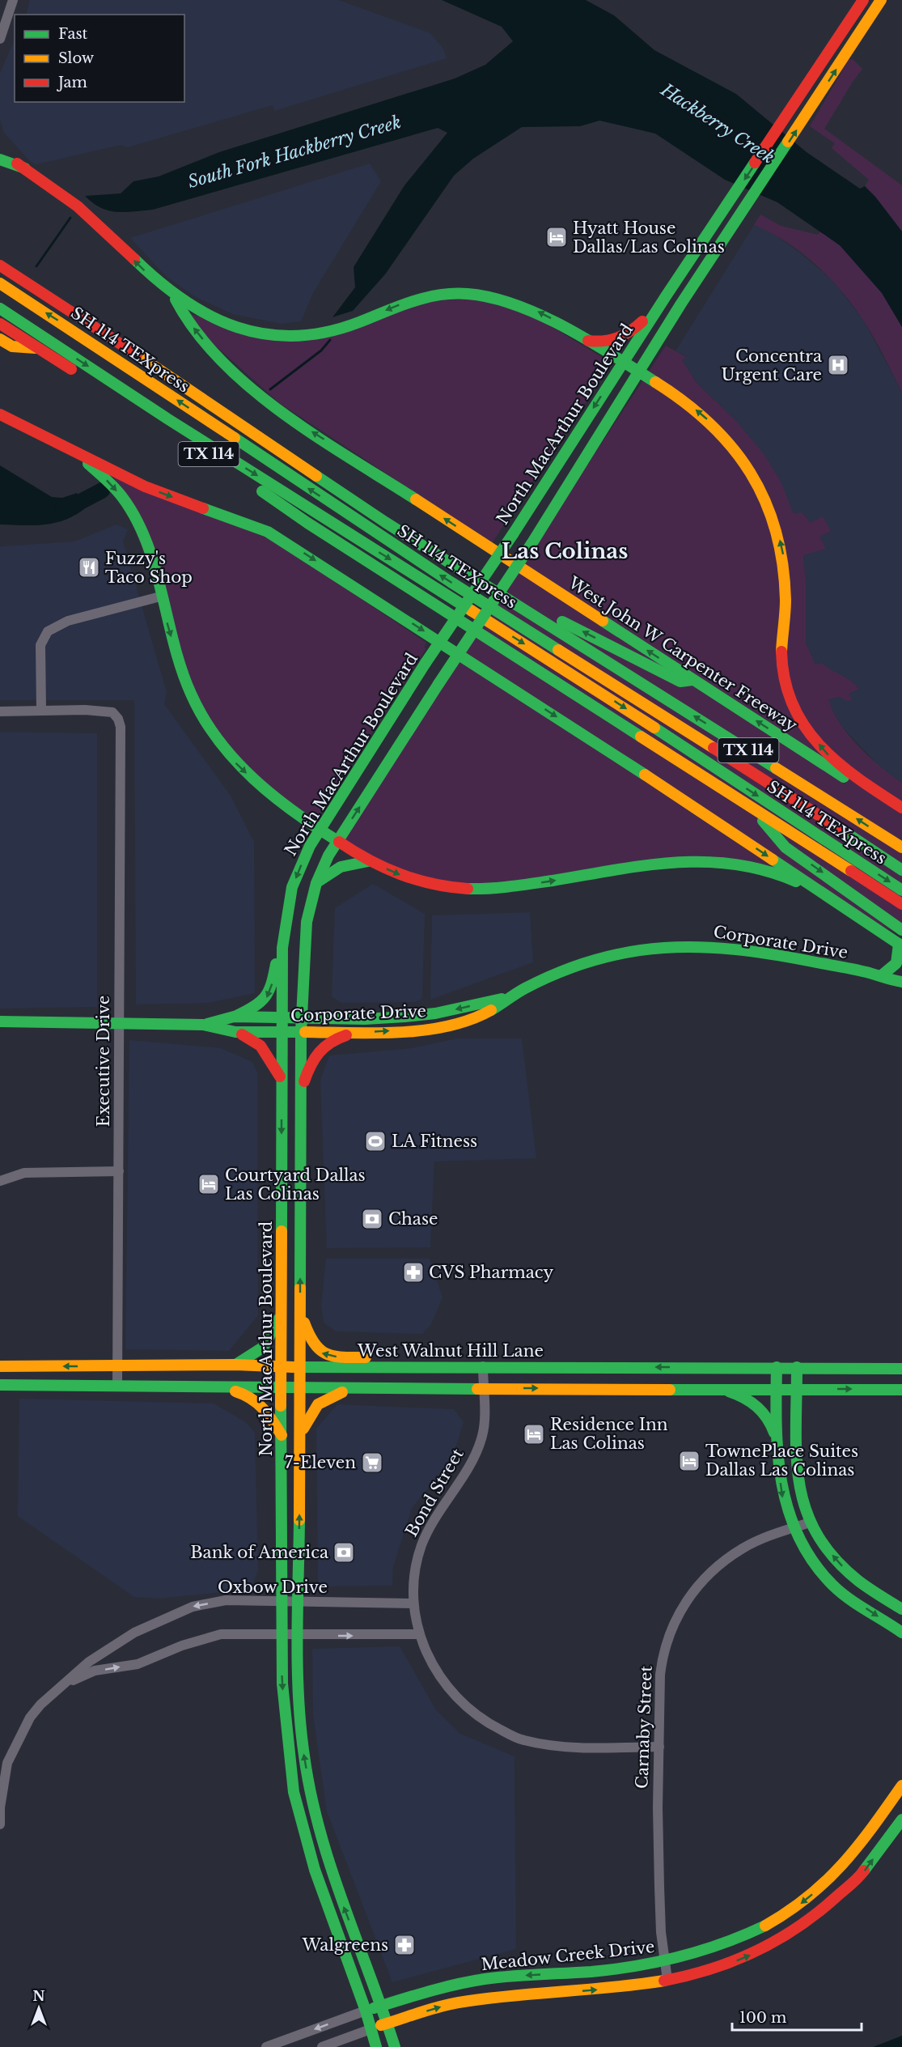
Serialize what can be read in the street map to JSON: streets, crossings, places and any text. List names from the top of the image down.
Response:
{
  "streets": {
    "main road": [
      "SH 114 TEXpress",
      "North MacArthur Boulevard",
      "TX 114",
      "West John W Carpenter Freeway",
      "Corporate Drive",
      "West Walnut Hill Lane",
      "Meadow Creek Drive"
    ],
    "street": [
      "Executive Drive",
      "Bond Street",
      "Oxbow Drive",
      "Carnaby Street"
    ]
  },
  "crossings": [
    ["North MacArthur Boulevard", "Corporate Drive"],
    ["North MacArthur Boulevard", "West Walnut Hill Lane"],
    ["North MacArthur Boulevard", "Oxbow Drive"],
    ["North MacArthur Boulevard", "Meadow Creek Drive"],
    ["Corporate Drive", "Executive Drive"],
    ["Executive Drive", "West Walnut Hill Lane"],
    ["West Walnut Hill Lane", "Bond Street"],
    ["Bond Street", "Oxbow Drive"],
    ["Bond Street", "Carnaby Street"],
    ["Carnaby Street", "Meadow Creek Drive"]
  ],
  "districts": ["Las Colinas"],
  "water": ["Hackberry Creek", "South Fork Hackberry Creek"],
  "places": {
    "hotel": [
      "Hyatt House Dallas/Las Colinas",
      "Courtyard Dallas Las Colinas",
      "Residence Inn Las Colinas",
      "TownePlace Suites Dallas Las Colinas"
    ],
    "hospital": ["Concentra Urgent Care"],
    "restaurant": ["Fuzzy's Taco Shop"],
    "sports": ["LA Fitness"],
    "bank": ["Chase", "Bank of America"],
    "pharmacy": ["CVS Pharmacy", "Walgreens"],
    "supermarket": ["7-Eleven"]
  },
  "legend": ["Fast", "Slow", "Jam"],
  "scale_bar": "100 m",
  "north": "top"
}
